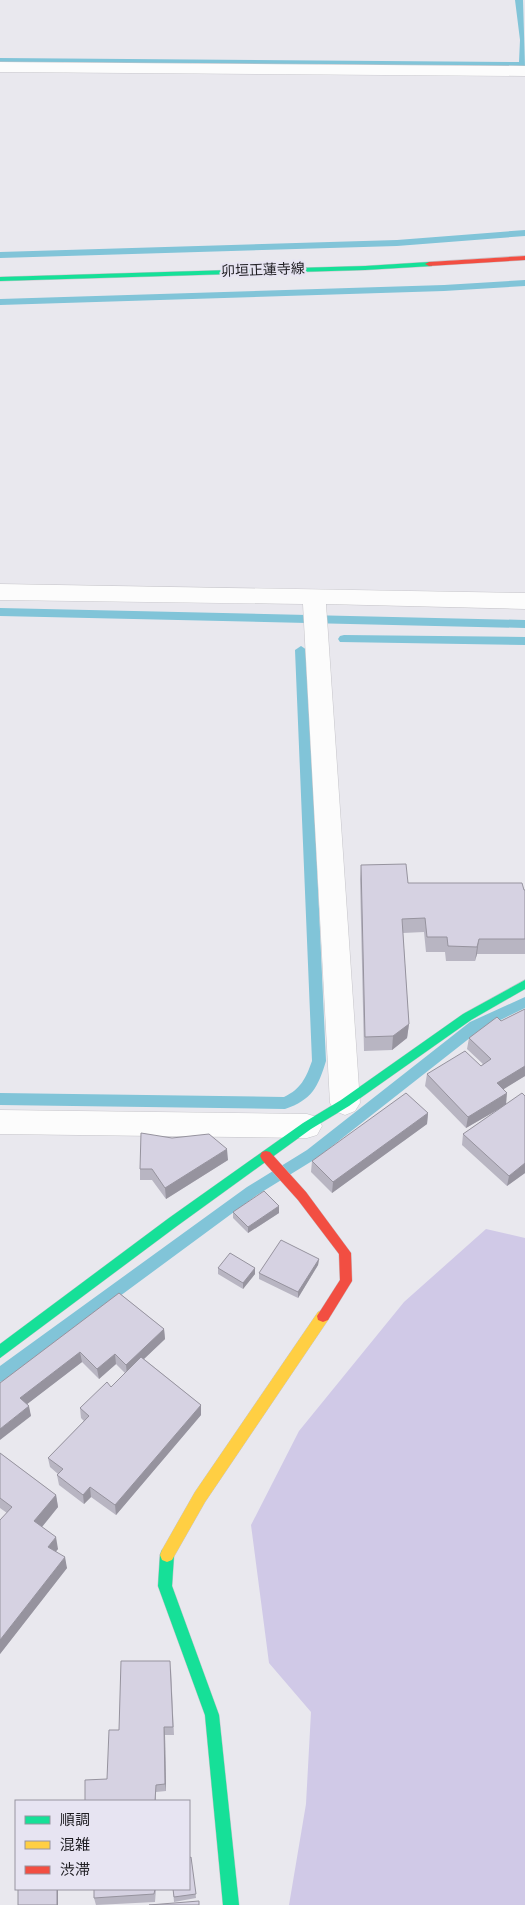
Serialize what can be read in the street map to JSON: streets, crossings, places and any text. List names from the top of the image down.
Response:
{
  "streets": {
    "street": ["卯垣正蓮寺線"]
  },
  "legend": ["順調", "混雑", "渋滞"]
}
